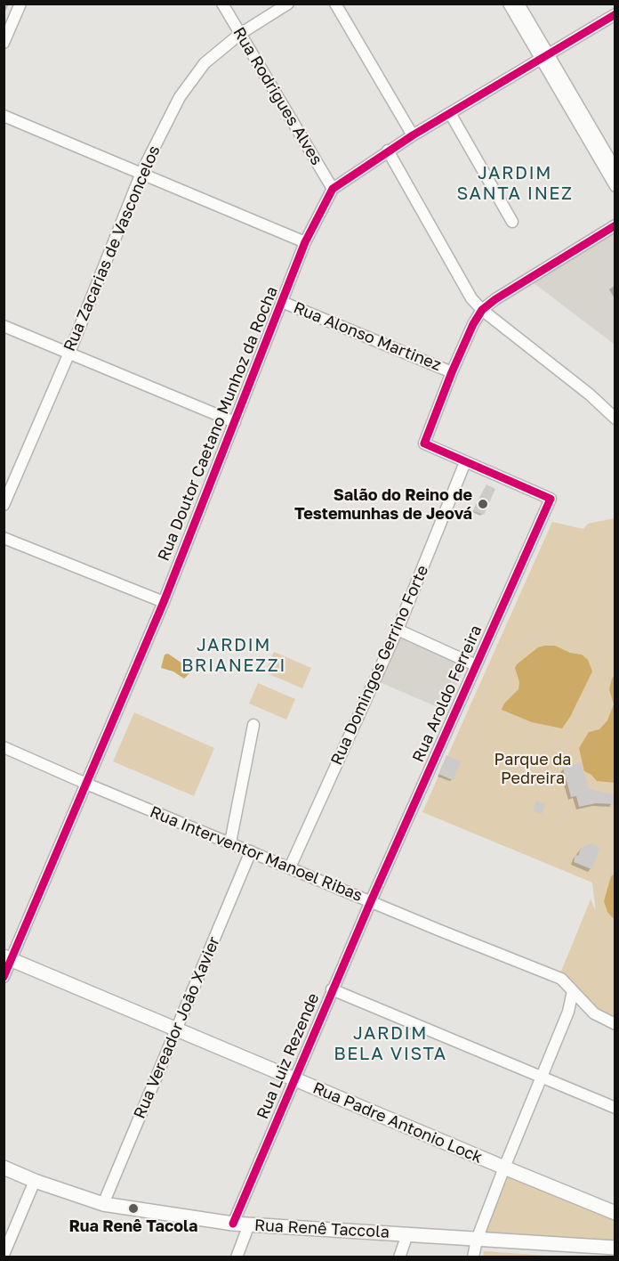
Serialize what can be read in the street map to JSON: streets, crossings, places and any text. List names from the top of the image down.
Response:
{
  "streets": {
    "main road": ["Rua Padre Antonio Lock", "Rua Renê Taccola"],
    "street": [
      "Rua Rodrigues Alves",
      "Rua Zacarias de Vasconcelos",
      "Rua Alonso Martinez",
      "Rua Doutor Caetano Munhoz da Rocha",
      "Rua Domingos Gerrino Forte",
      "Rua Aroldo Ferreira",
      "Rua Interventor Manoel Ribas",
      "Rua Vereador João Xavier",
      "Rua Luiz Rezende"
    ]
  },
  "crossings": [
    ["Rua Rodrigues Alves", "Rua Zacarias de Vasconcelos"],
    ["Rua Rodrigues Alves", "Rua Doutor Caetano Munhoz da Rocha"],
    ["Rua Alonso Martinez", "Rua Doutor Caetano Munhoz da Rocha"],
    ["Rua Doutor Caetano Munhoz da Rocha", "Rua Interventor Manoel Ribas"],
    ["Rua Doutor Caetano Munhoz da Rocha", "Rua Padre Antonio Lock"],
    ["Rua Domingos Gerrino Forte", "Rua Aroldo Ferreira"],
    ["Rua Domingos Gerrino Forte", "Rua Interventor Manoel Ribas"],
    ["Rua Aroldo Ferreira", "Rua Interventor Manoel Ribas"],
    ["Rua Aroldo Ferreira", "Rua Luiz Rezende"],
    ["Rua Interventor Manoel Ribas", "Rua Vereador João Xavier"],
    ["Rua Interventor Manoel Ribas", "Rua Luiz Rezende"],
    ["Rua Vereador João Xavier", "Rua Padre Antonio Lock"],
    ["Rua Vereador João Xavier", "Rua Renê Taccola"],
    ["Rua Luiz Rezende", "Rua Padre Antonio Lock"],
    ["Rua Luiz Rezende", "Rua Renê Taccola"]
  ],
  "districts": ["JARDIM SANTA INEZ", "JARDIM BRIANEZZI", "JARDIM BELA VISTA"],
  "parks": ["Parque da Pedreira"],
  "places": ["Salão do Reino de Testemunhas de Jeová", "Rua Renê Tacola"]
}
